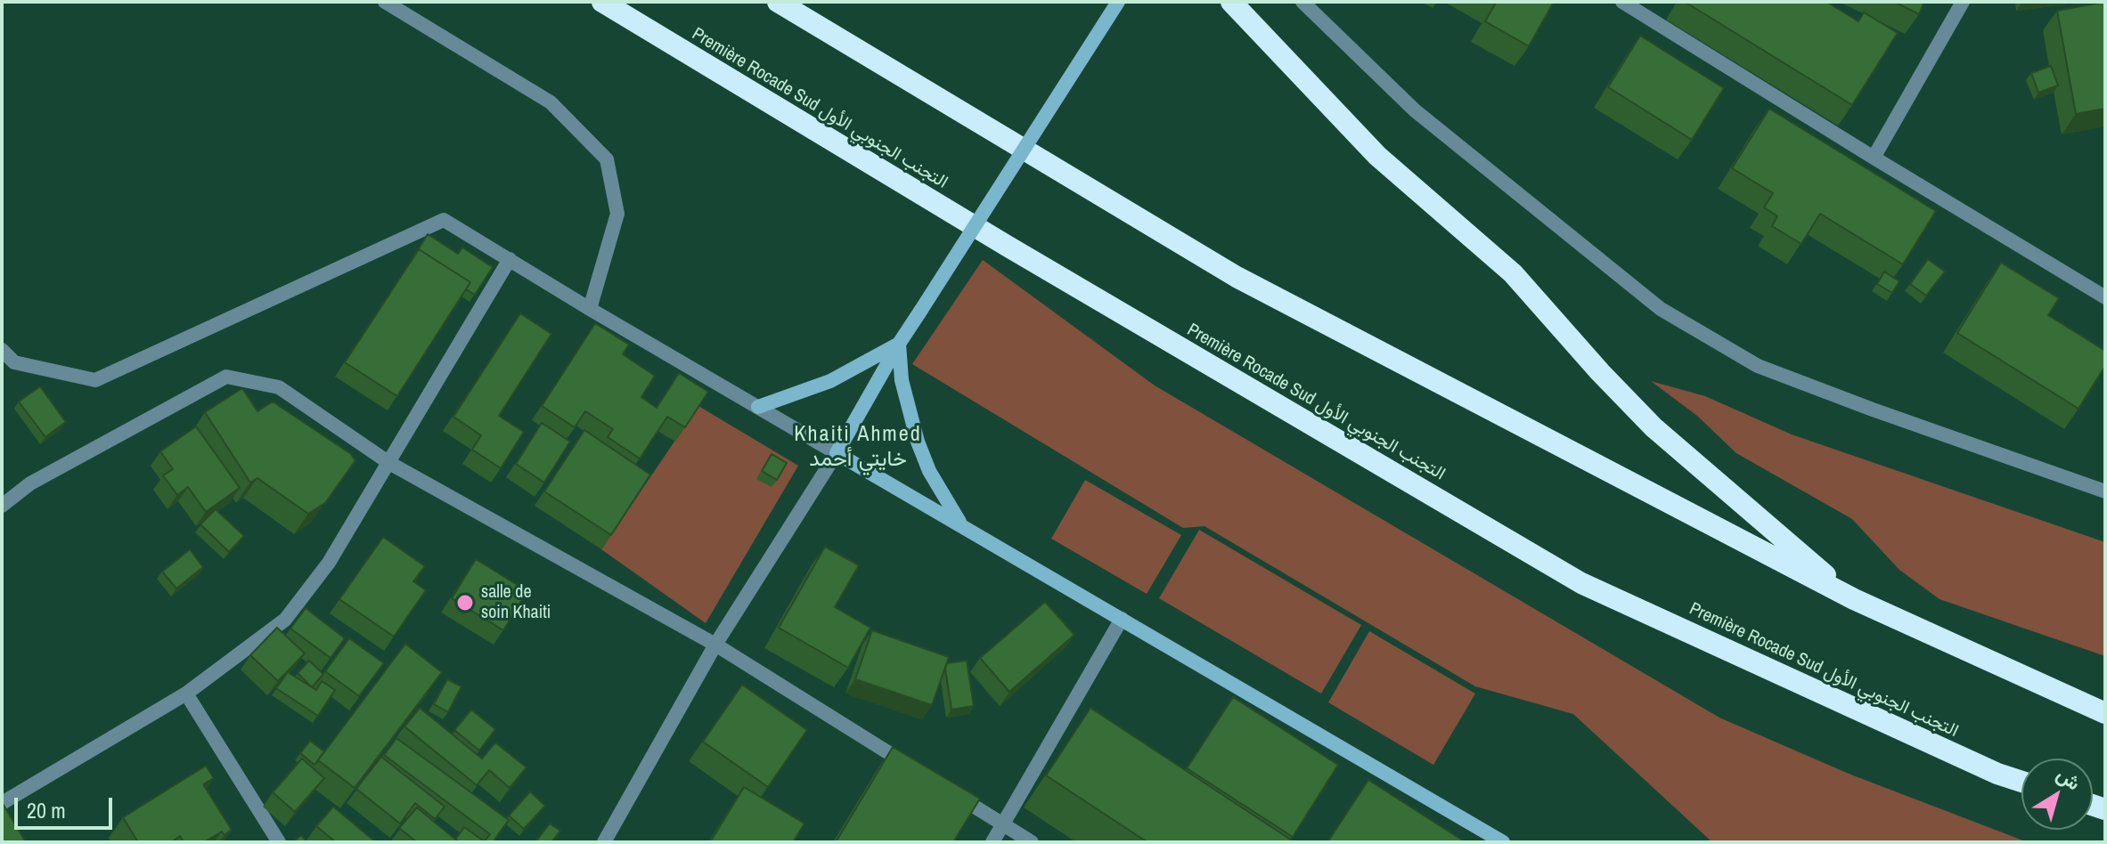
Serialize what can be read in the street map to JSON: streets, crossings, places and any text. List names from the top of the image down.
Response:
{
  "streets": {
    "highway": ["Première Rocade Sud التجنب الجنوبي الأول"]
  },
  "districts": ["Khaiti Ahmed خايتي أحمد"],
  "places": ["salle de soin Khaiti"],
  "scale_bar": "20 m",
  "north": "top right"
}
